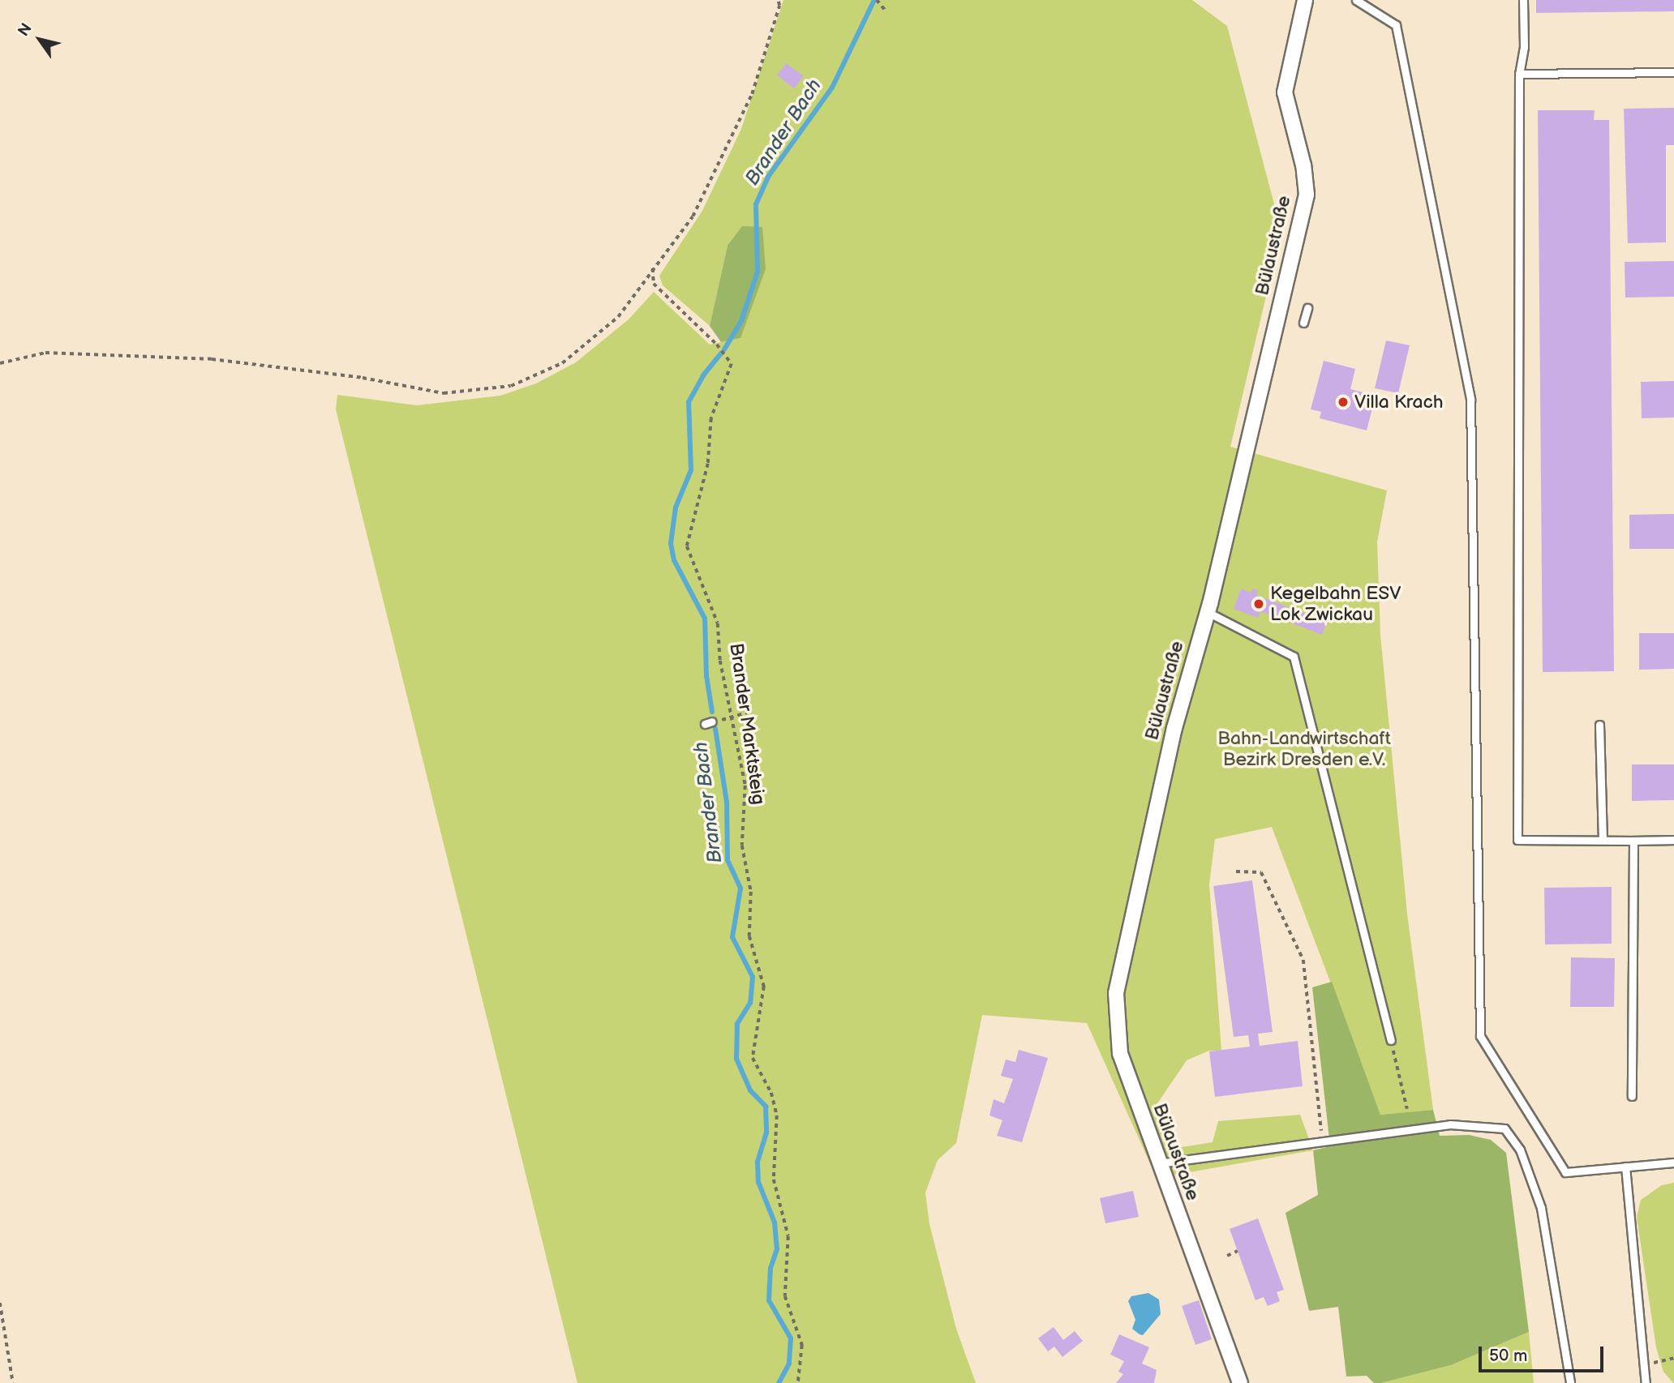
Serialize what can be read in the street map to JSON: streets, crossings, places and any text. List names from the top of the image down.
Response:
{
  "streets": {
    "street": ["Bülaustraße"],
    "path": ["Brander Marktsteig"]
  },
  "water": ["Brander Bach"],
  "parks": ["Bahn-Landwirtschaft Bezirk Dresden e.V."],
  "places": ["Villa Krach", "Kegelbahn ESV Lok Zwickau"],
  "scale_bar": "50 m",
  "north": "top left"
}
